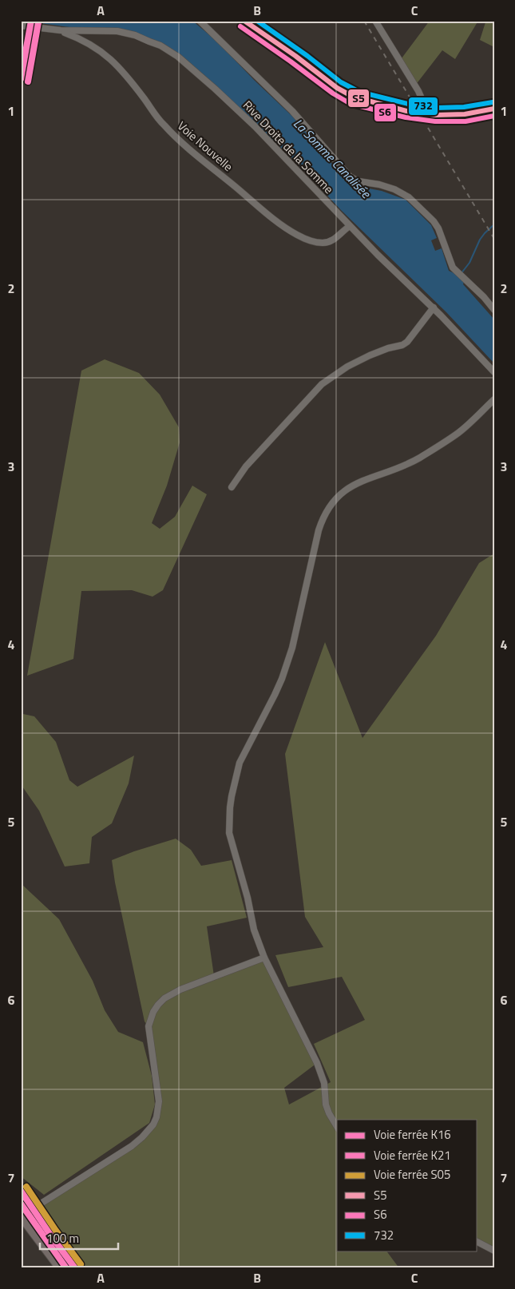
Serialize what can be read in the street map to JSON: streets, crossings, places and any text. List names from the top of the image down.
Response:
{
  "streets": {
    "street": ["Voie Nouvelle", "Rive Droite de la Somme"]
  },
  "crossings": [
    ["Voie Nouvelle", "Rive Droite de la Somme"]
  ],
  "water": ["La Somme Canalisée"],
  "lines": [
    "rail line K16",
    "transit line S5",
    "transit line 732",
    "rail line K21",
    "transit line S6",
    "rail line S05"
  ],
  "legend": [
    "Voie ferrée K16",
    "Voie ferrée K21",
    "Voie ferrée S05",
    "S5",
    "S6",
    "732"
  ],
  "scale_bar": "100 m",
  "grid": {
    "columns": ["A", "B", "C"],
    "rows": [
      "1",
      "2",
      "3",
      "4",
      "5",
      "6",
      "7"
    ]
  }
}
